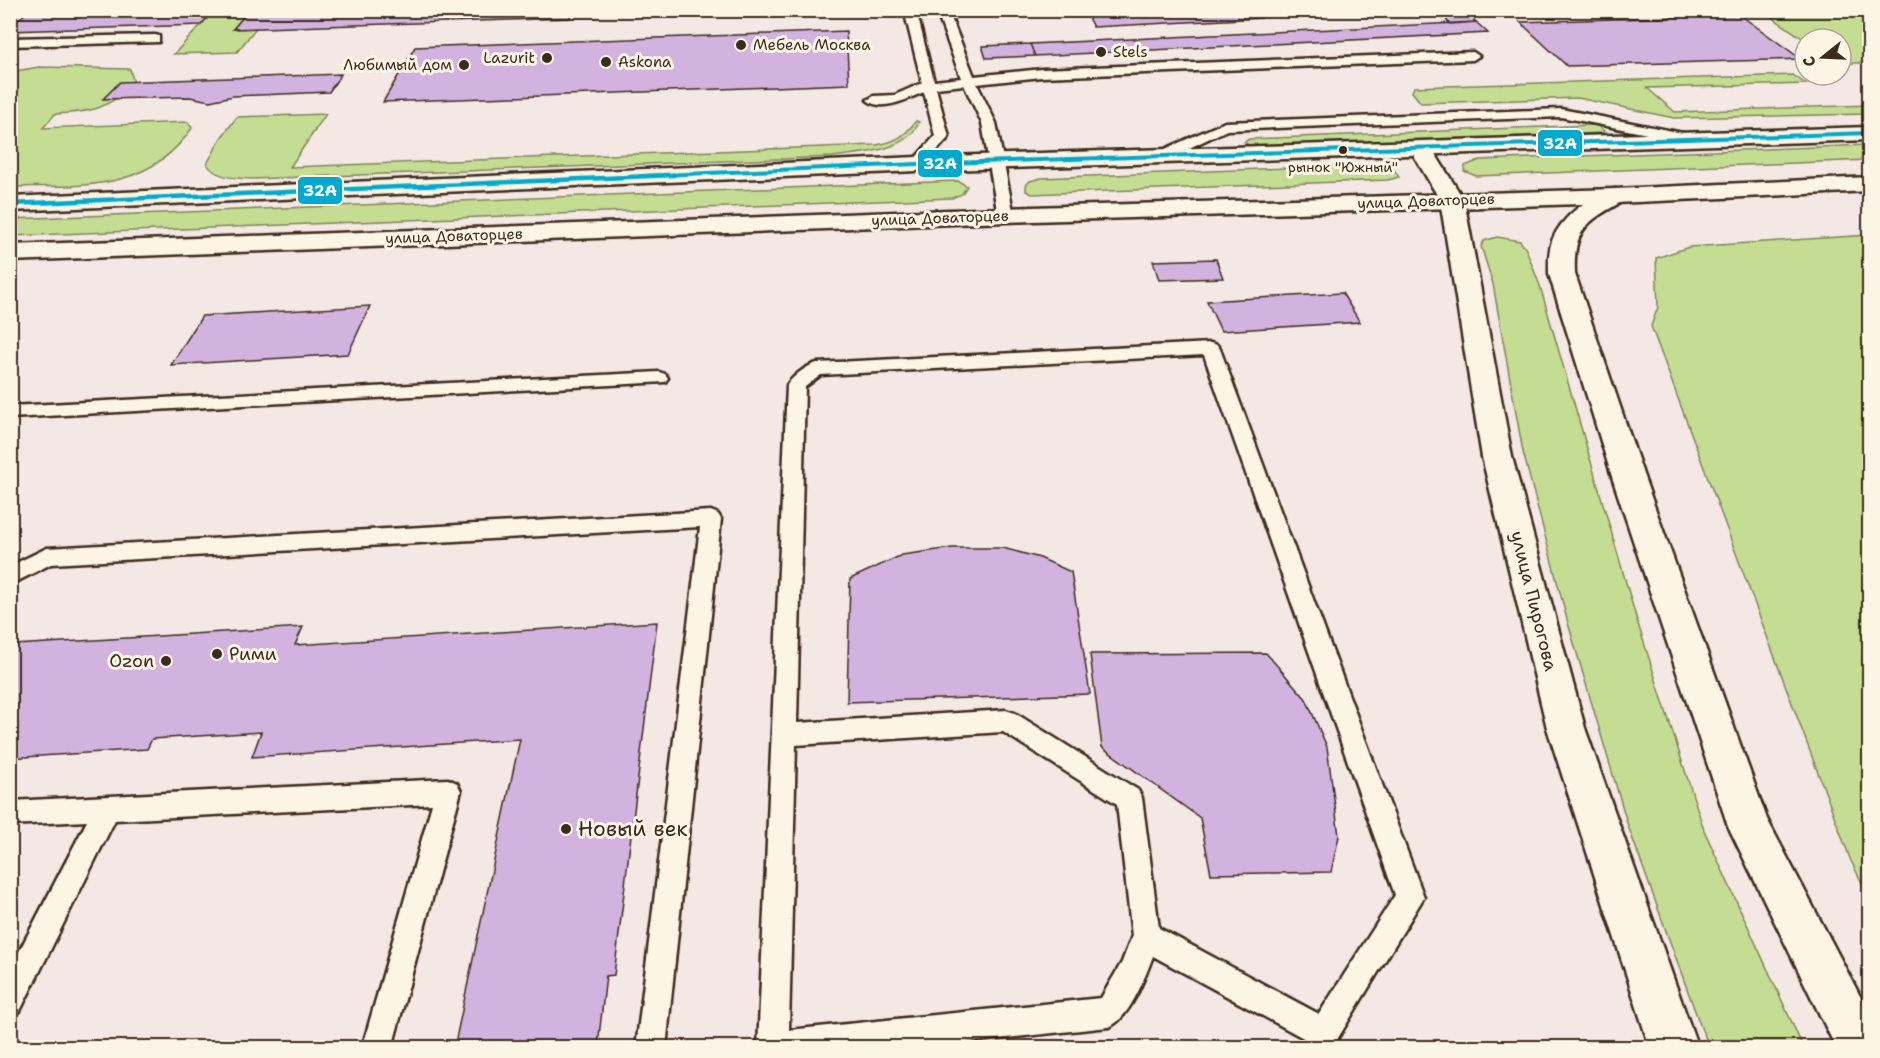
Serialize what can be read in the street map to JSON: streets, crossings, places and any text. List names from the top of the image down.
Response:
{
  "streets": {
    "main road": ["улица Доваторцев", "улица Пирогова"]
  },
  "crossings": [
    ["улица Доваторцев", "улица Пирогова"]
  ],
  "places": [
    "Мебель Москва",
    "Stels",
    "Lazurit",
    "Askona",
    "Любимый дом",
    "рынок \"Южный\"",
    "Рими",
    "Ozon",
    "Новый век"
  ],
  "lines": ["transit line 32A"],
  "north": "left"
}
